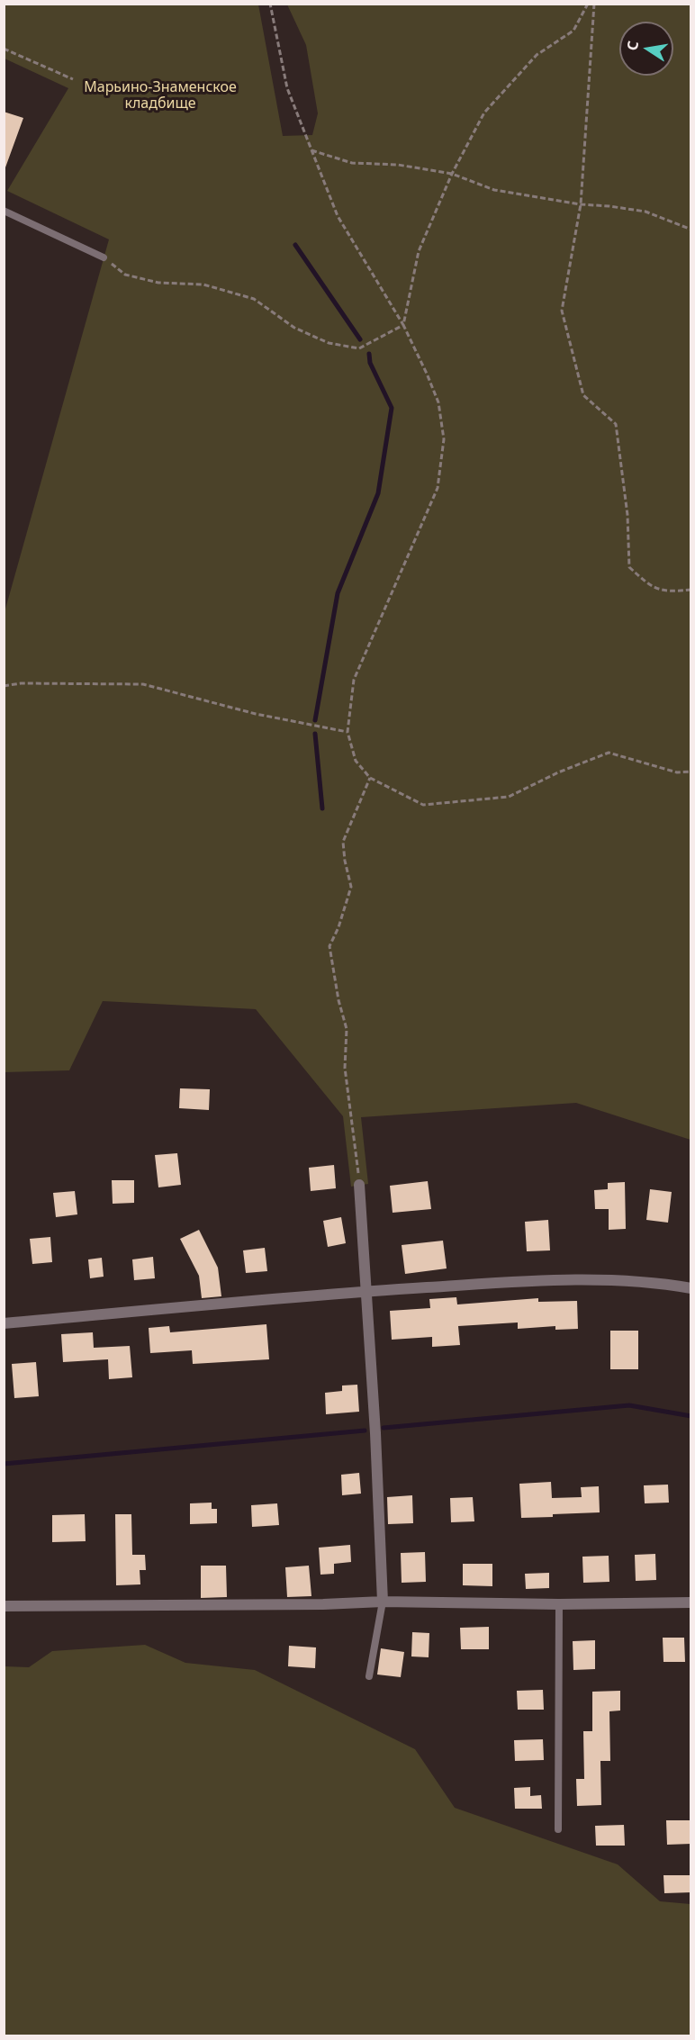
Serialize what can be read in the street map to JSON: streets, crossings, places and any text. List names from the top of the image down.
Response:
{
  "parks": ["Марьино-Знаменское кладбище"],
  "north": "left"
}
